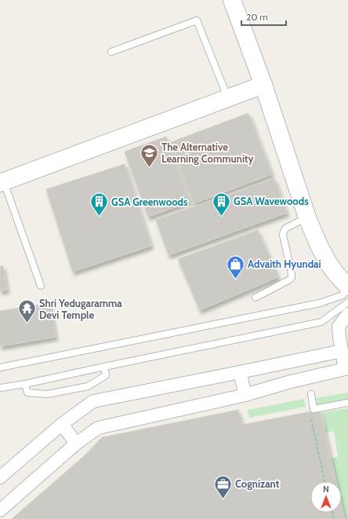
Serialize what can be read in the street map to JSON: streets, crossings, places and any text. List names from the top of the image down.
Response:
{
  "places": {
    "school or university": ["The Alternative Learning Community"],
    "building": ["GSA Wavewoods", "GSA Greenwoods"],
    "shop": ["Advaith Hyundai"],
    "temple": ["Shri Yedugaramma Devi Temple"],
    "office": ["Cognizant"]
  },
  "scale_bar": "20 m",
  "north": "top"
}
